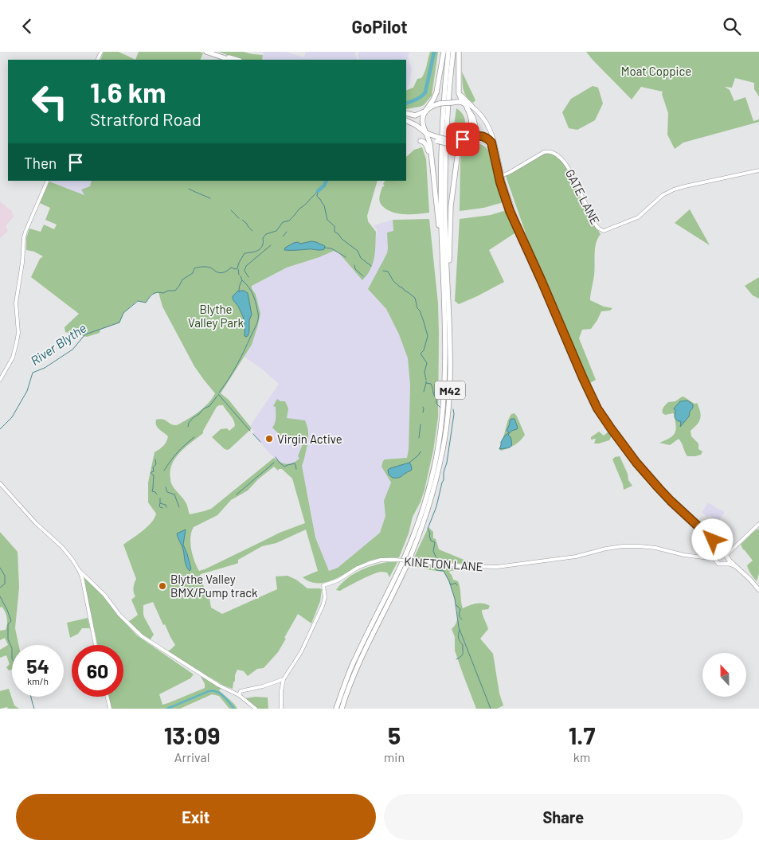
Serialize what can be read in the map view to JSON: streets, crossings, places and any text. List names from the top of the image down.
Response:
{
  "streets": {
    "highway": ["M42"],
    "street": ["GATE LANE", "KINETON LANE"]
  },
  "water": ["River Blythe"],
  "parks": ["Moat Coppice", "Blythe Valley Park"],
  "places": ["Virgin Active", "Blythe Valley BMX/Pump track"],
  "north": "top",
  "page": {
    "header": "GoPilot",
    "turn": ["1.6 km", "Stratford Road"],
    "then": "Then",
    "speed": "54 km/h",
    "limit": "60",
    "eta": [
      "13:09",
      "Arrival",
      "5",
      "min",
      "1.7",
      "km"
    ],
    "buttons": ["Exit", "Share"]
  }
}
